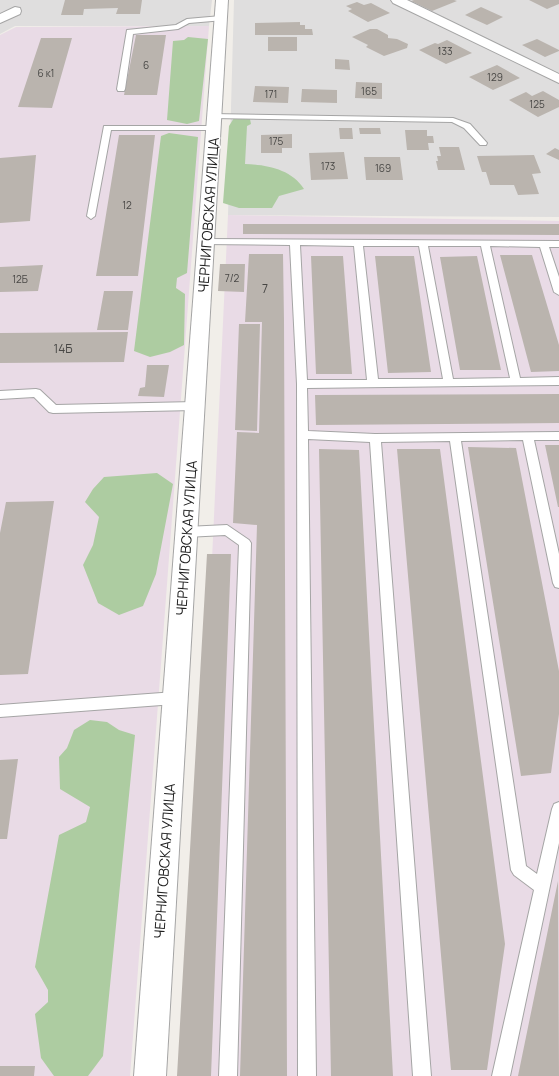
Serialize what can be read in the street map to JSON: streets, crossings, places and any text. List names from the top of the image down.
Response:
{
  "streets": {
    "street": ["ЧЕРНИГОВСКАЯ УЛИЦА"]
  },
  "house_numbers": [
    "133",
    "6",
    "6 к1",
    "129",
    "165",
    "171",
    "125",
    "175",
    "173",
    "169",
    "12",
    "7/2",
    "12Б",
    "7",
    "14Б"
  ]
}
